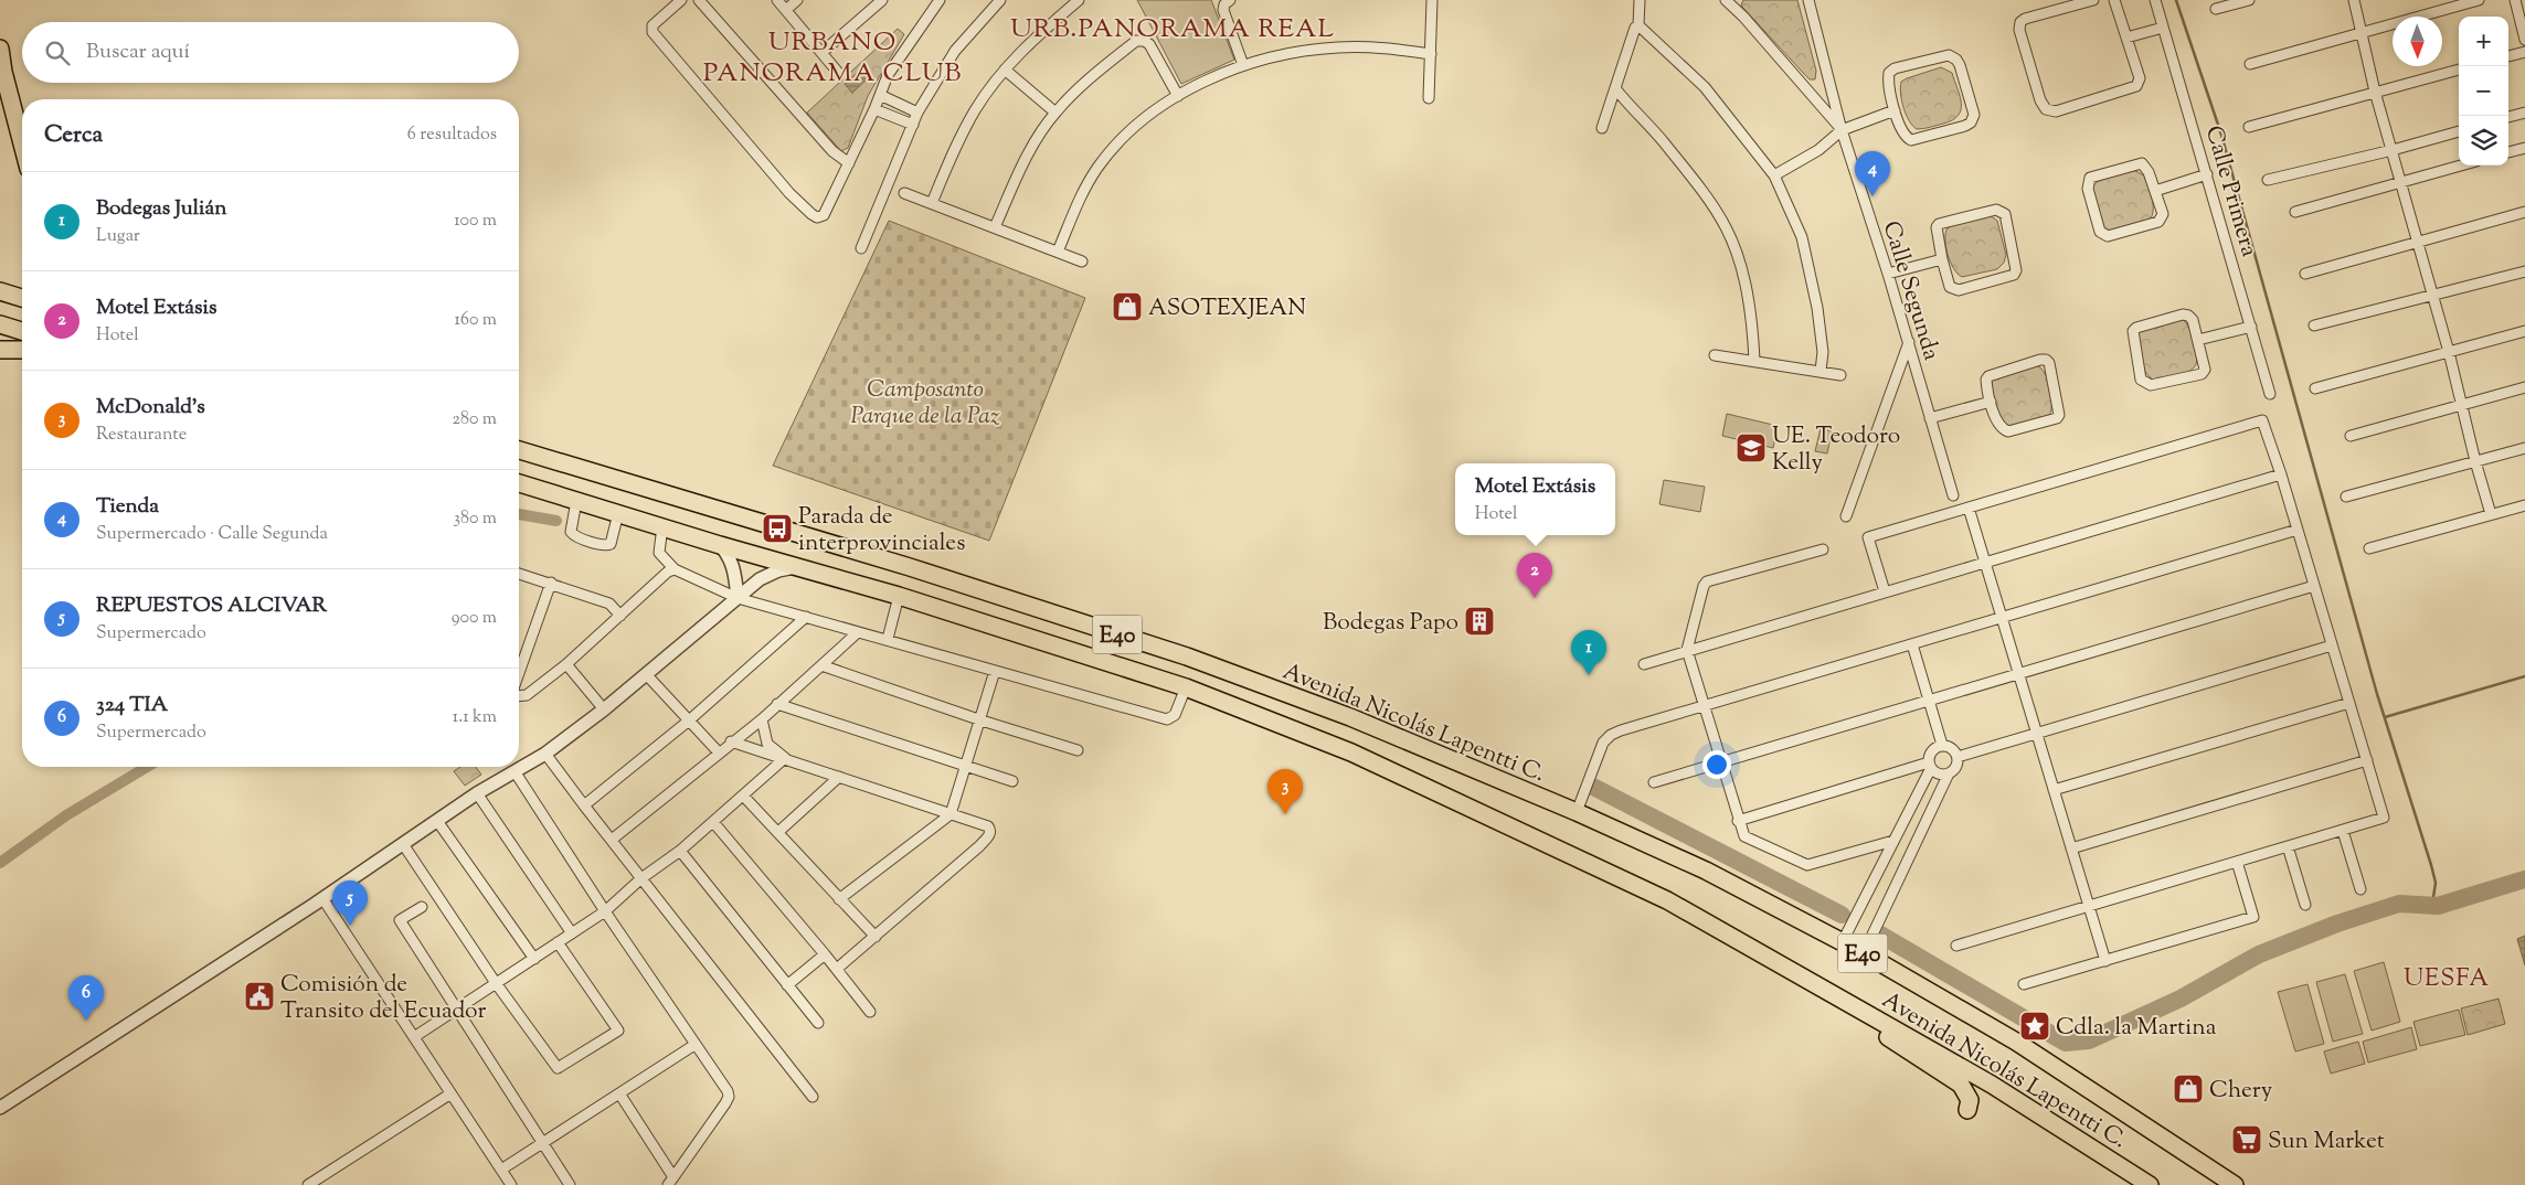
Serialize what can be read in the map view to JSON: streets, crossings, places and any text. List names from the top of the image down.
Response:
{
  "streets": {
    "highway": ["E40", "Avenida Nicolás Lapentti C."],
    "street": ["Calle Primera", "Calle Segunda"]
  },
  "districts": ["URB.PANORAMA REAL", "URBANO PANORAMA CLUB", "UESFA"],
  "parks": ["Camposanto Parque de la Paz"],
  "places": {
    "shop": ["ASOTEXJEAN", "Chery"],
    "school or university": ["UE. Teodoro Kelly"],
    "bus stop": ["Parada de interprovinciales"],
    "building": ["Bodegas Papo"],
    "public building": ["Comisión de Transito del Ecuador"],
    "place": ["Cdla. la Martina"],
    "supermarket": ["Sun Market"]
  },
  "north": "bottom",
  "page": {
    "map_buttons": ["+", "−"],
    "search": "Buscar aquí",
    "heading": ["Cerca", "6 resultados"],
    "pins": [
      "4",
      "2",
      "1",
      "3",
      "5",
      "6"
    ],
    "list": [
      {
        "mark": "1",
        "name": "Bodegas Julián",
        "note": "Lugar",
        "value": "100 m"
      },
      {
        "mark": "2",
        "name": "Motel Extásis",
        "note": "Hotel",
        "value": "160 m"
      },
      {
        "mark": "3",
        "name": "McDonald's",
        "note": "Restaurante",
        "value": "280 m"
      },
      {
        "mark": "4",
        "name": "Tienda",
        "note": "Supermercado · Calle Segunda",
        "value": "380 m"
      },
      {
        "mark": "5",
        "name": "REPUESTOS ALCIVAR",
        "note": "Supermercado",
        "value": "900 m"
      },
      {
        "mark": "6",
        "name": "324 TIA",
        "note": "Supermercado",
        "value": "1.1 km"
      }
    ],
    "popup": ["Motel Extásis", "Hotel"]
  }
}
